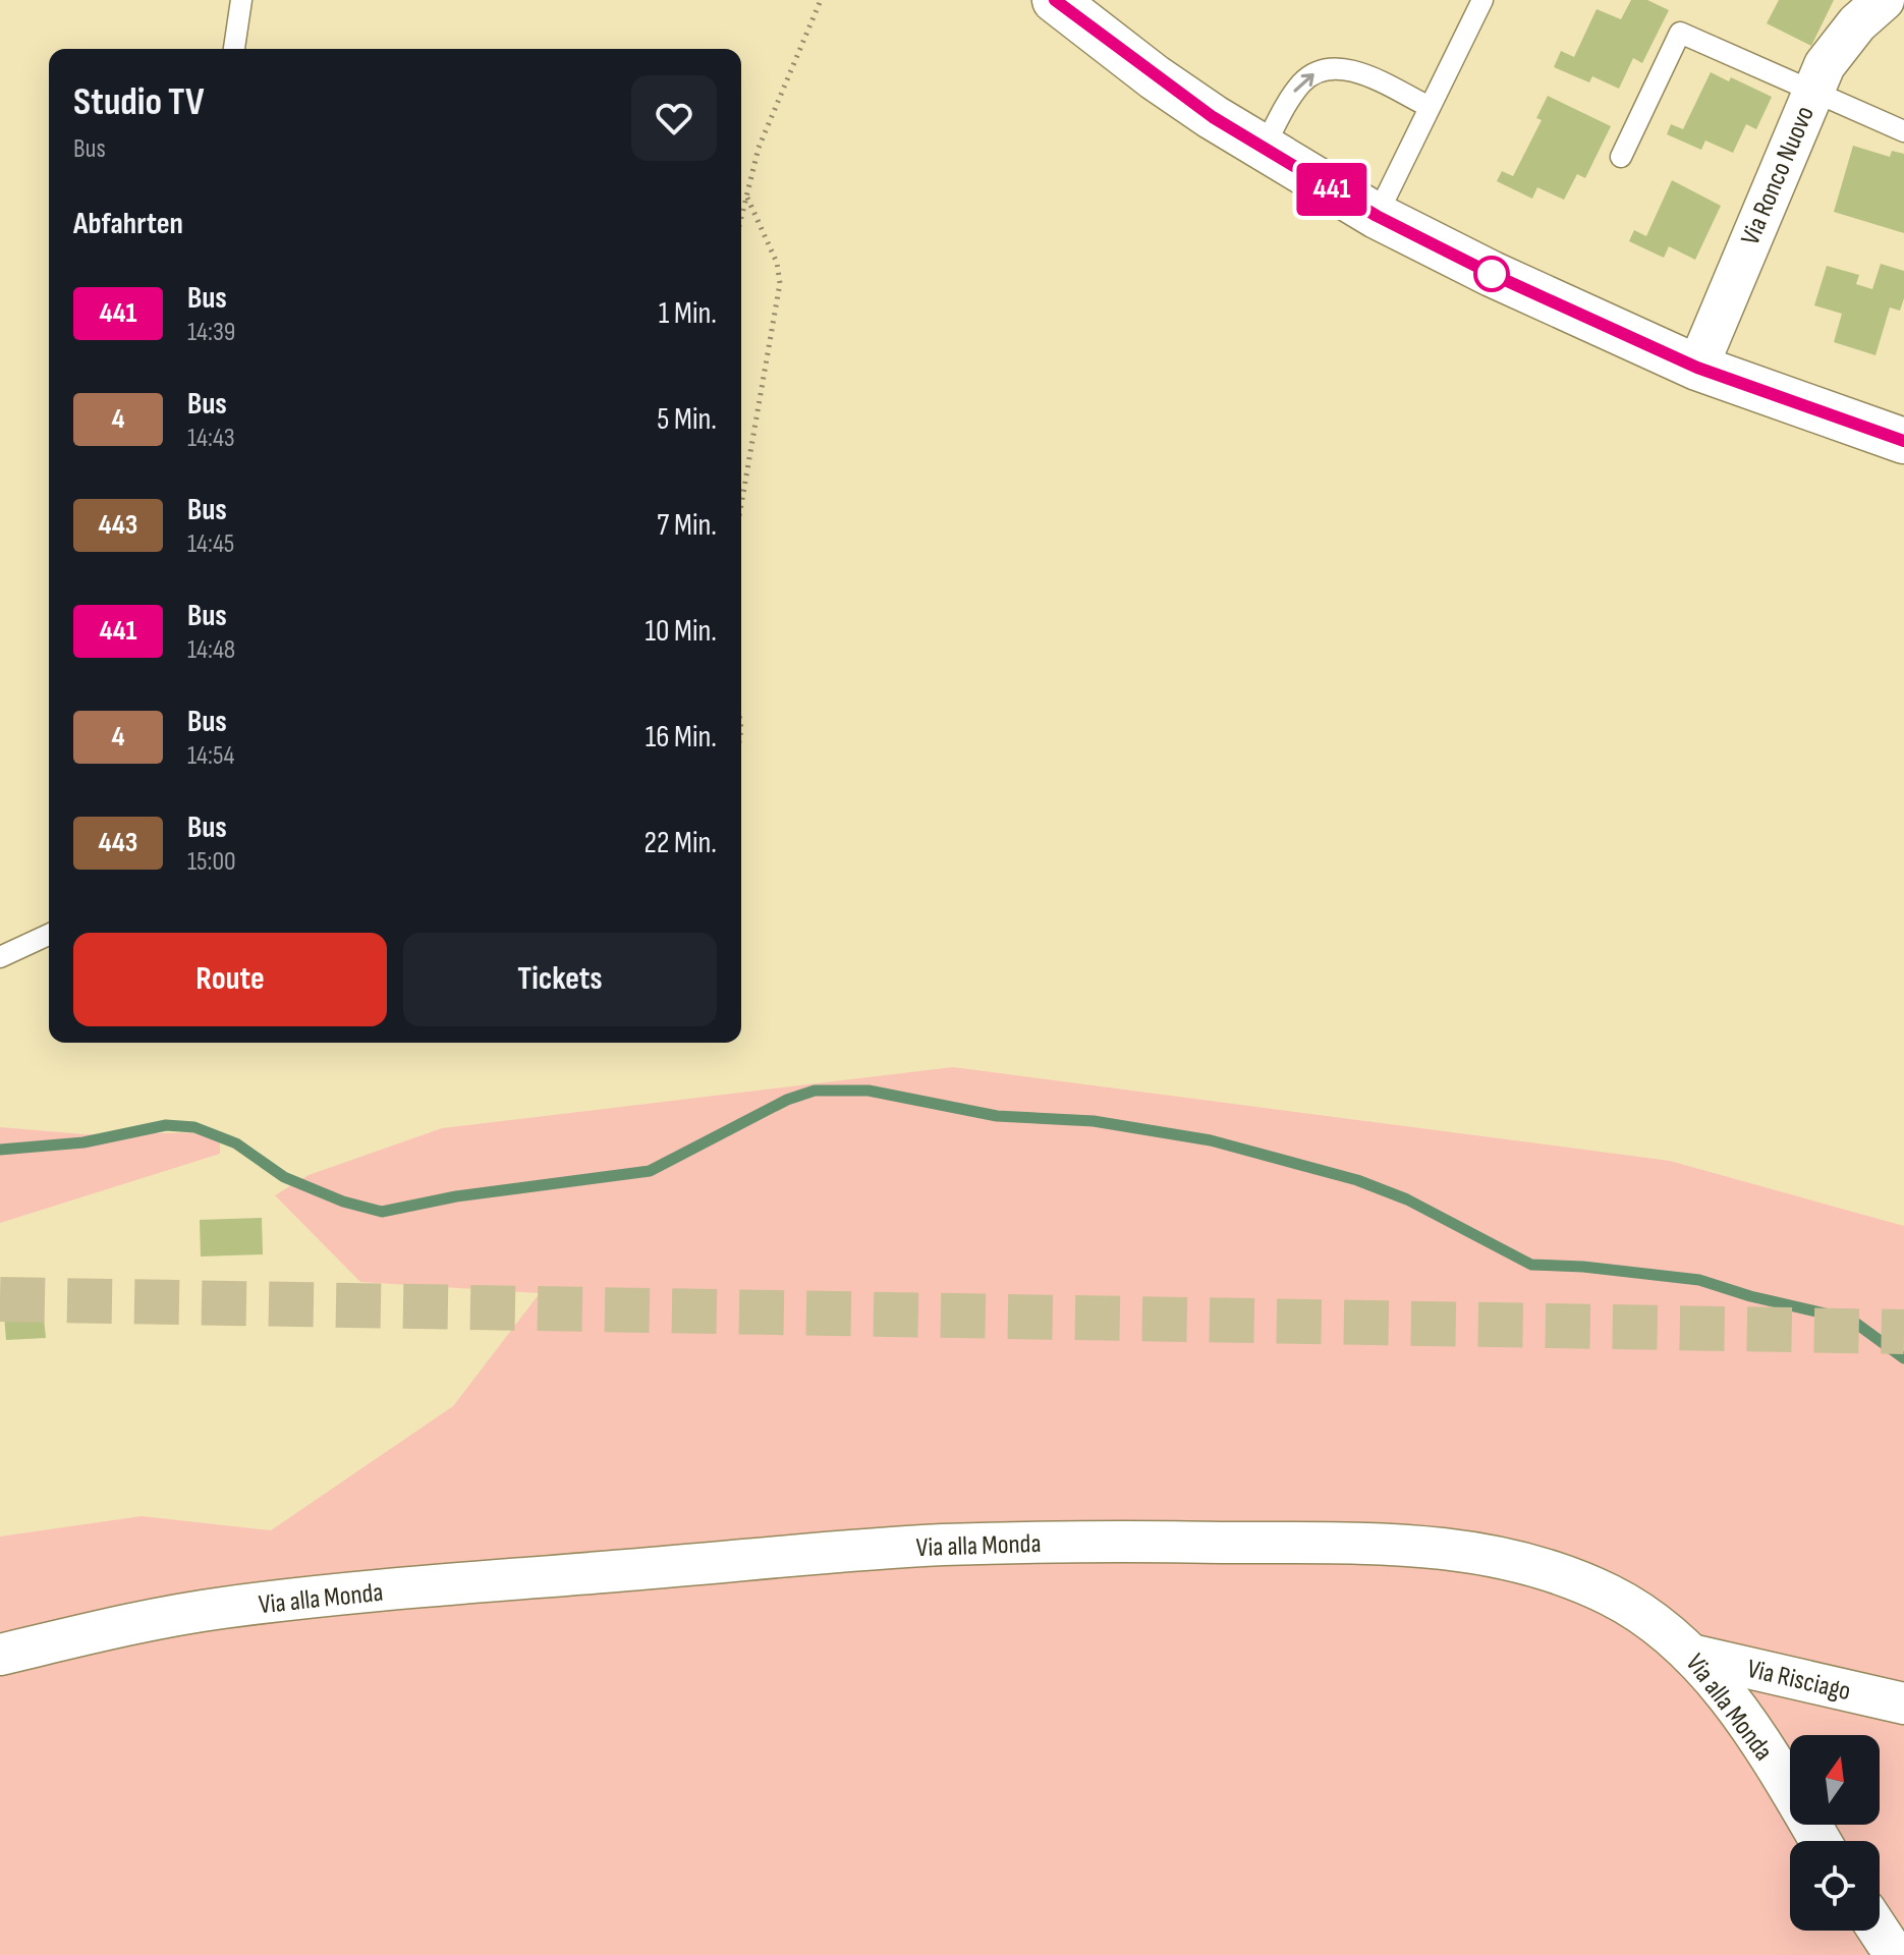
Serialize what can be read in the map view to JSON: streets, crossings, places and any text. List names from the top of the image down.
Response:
{
  "streets": {
    "street": ["Via Ronco Nuovo", "Via alla Monda", "Via Risciago"]
  },
  "crossings": [
    ["Via alla Monda", "Via Risciago"]
  ],
  "lines": ["bus line 441"],
  "north": "top",
  "page": {
    "on_map": "441",
    "heading": [
      ["Studio TV", "Bus"],
      "Abfahrten"
    ],
    "list": [
      {
        "mark": "441",
        "name": "Bus",
        "note": "14:39",
        "value": "1 Min."
      },
      {
        "mark": "4",
        "name": "Bus",
        "note": "14:43",
        "value": "5 Min."
      },
      {
        "mark": "443",
        "name": "Bus",
        "note": "14:45",
        "value": "7 Min."
      },
      {
        "mark": "441",
        "name": "Bus",
        "note": "14:48",
        "value": "10 Min."
      },
      {
        "mark": "4",
        "name": "Bus",
        "note": "14:54",
        "value": "16 Min."
      },
      {
        "mark": "443",
        "name": "Bus",
        "note": "15:00",
        "value": "22 Min."
      }
    ],
    "buttons": ["Route", "Tickets"]
  }
}
